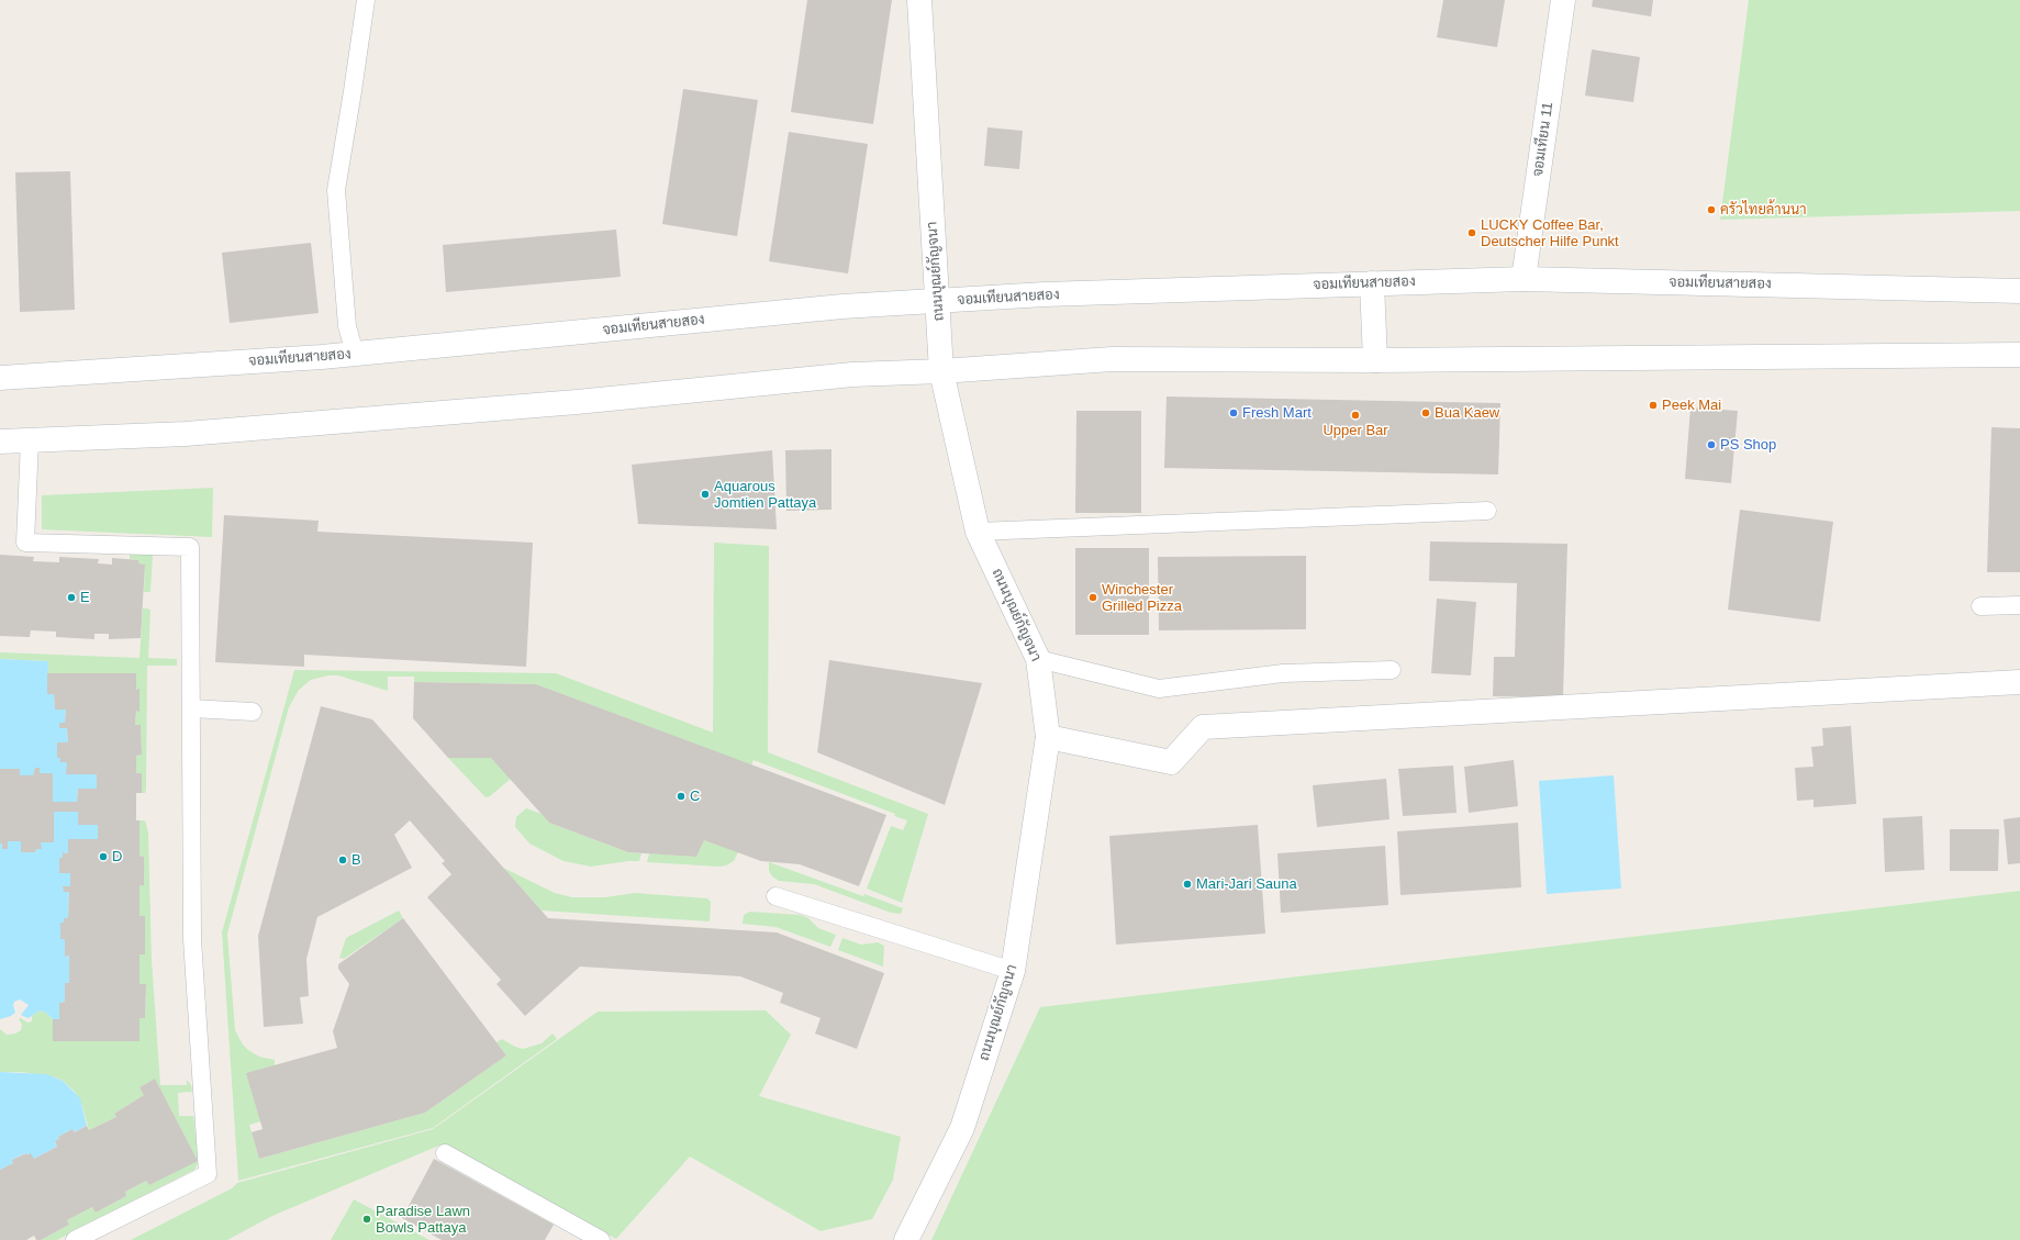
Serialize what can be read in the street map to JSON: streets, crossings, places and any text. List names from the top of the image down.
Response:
{
  "streets": {
    "main road": ["จอมเทียน 11", "ถนนบุณย์กัญจนา", "จอมเทียนสายสอง"]
  },
  "crossings": [
    ["จอมเทียน 11", "จอมเทียนสายสอง"],
    ["ถนนบุณย์กัญจนา", "จอมเทียนสายสอง"]
  ],
  "places": [
    "ครัวไทยล้านนา",
    "LUCKY Coffee Bar, Deutscher Hilfe Punkt",
    "Peek Mai",
    "Fresh Mart",
    "Bua Kaew",
    "Upper Bar",
    "PS Shop",
    "Aquarous Jomtien Pattaya",
    "E",
    "Winchester Grilled Pizza",
    "C",
    "D",
    "B",
    "Mari-Jari Sauna",
    "Paradise Lawn Bowls Pattaya"
  ]
}
